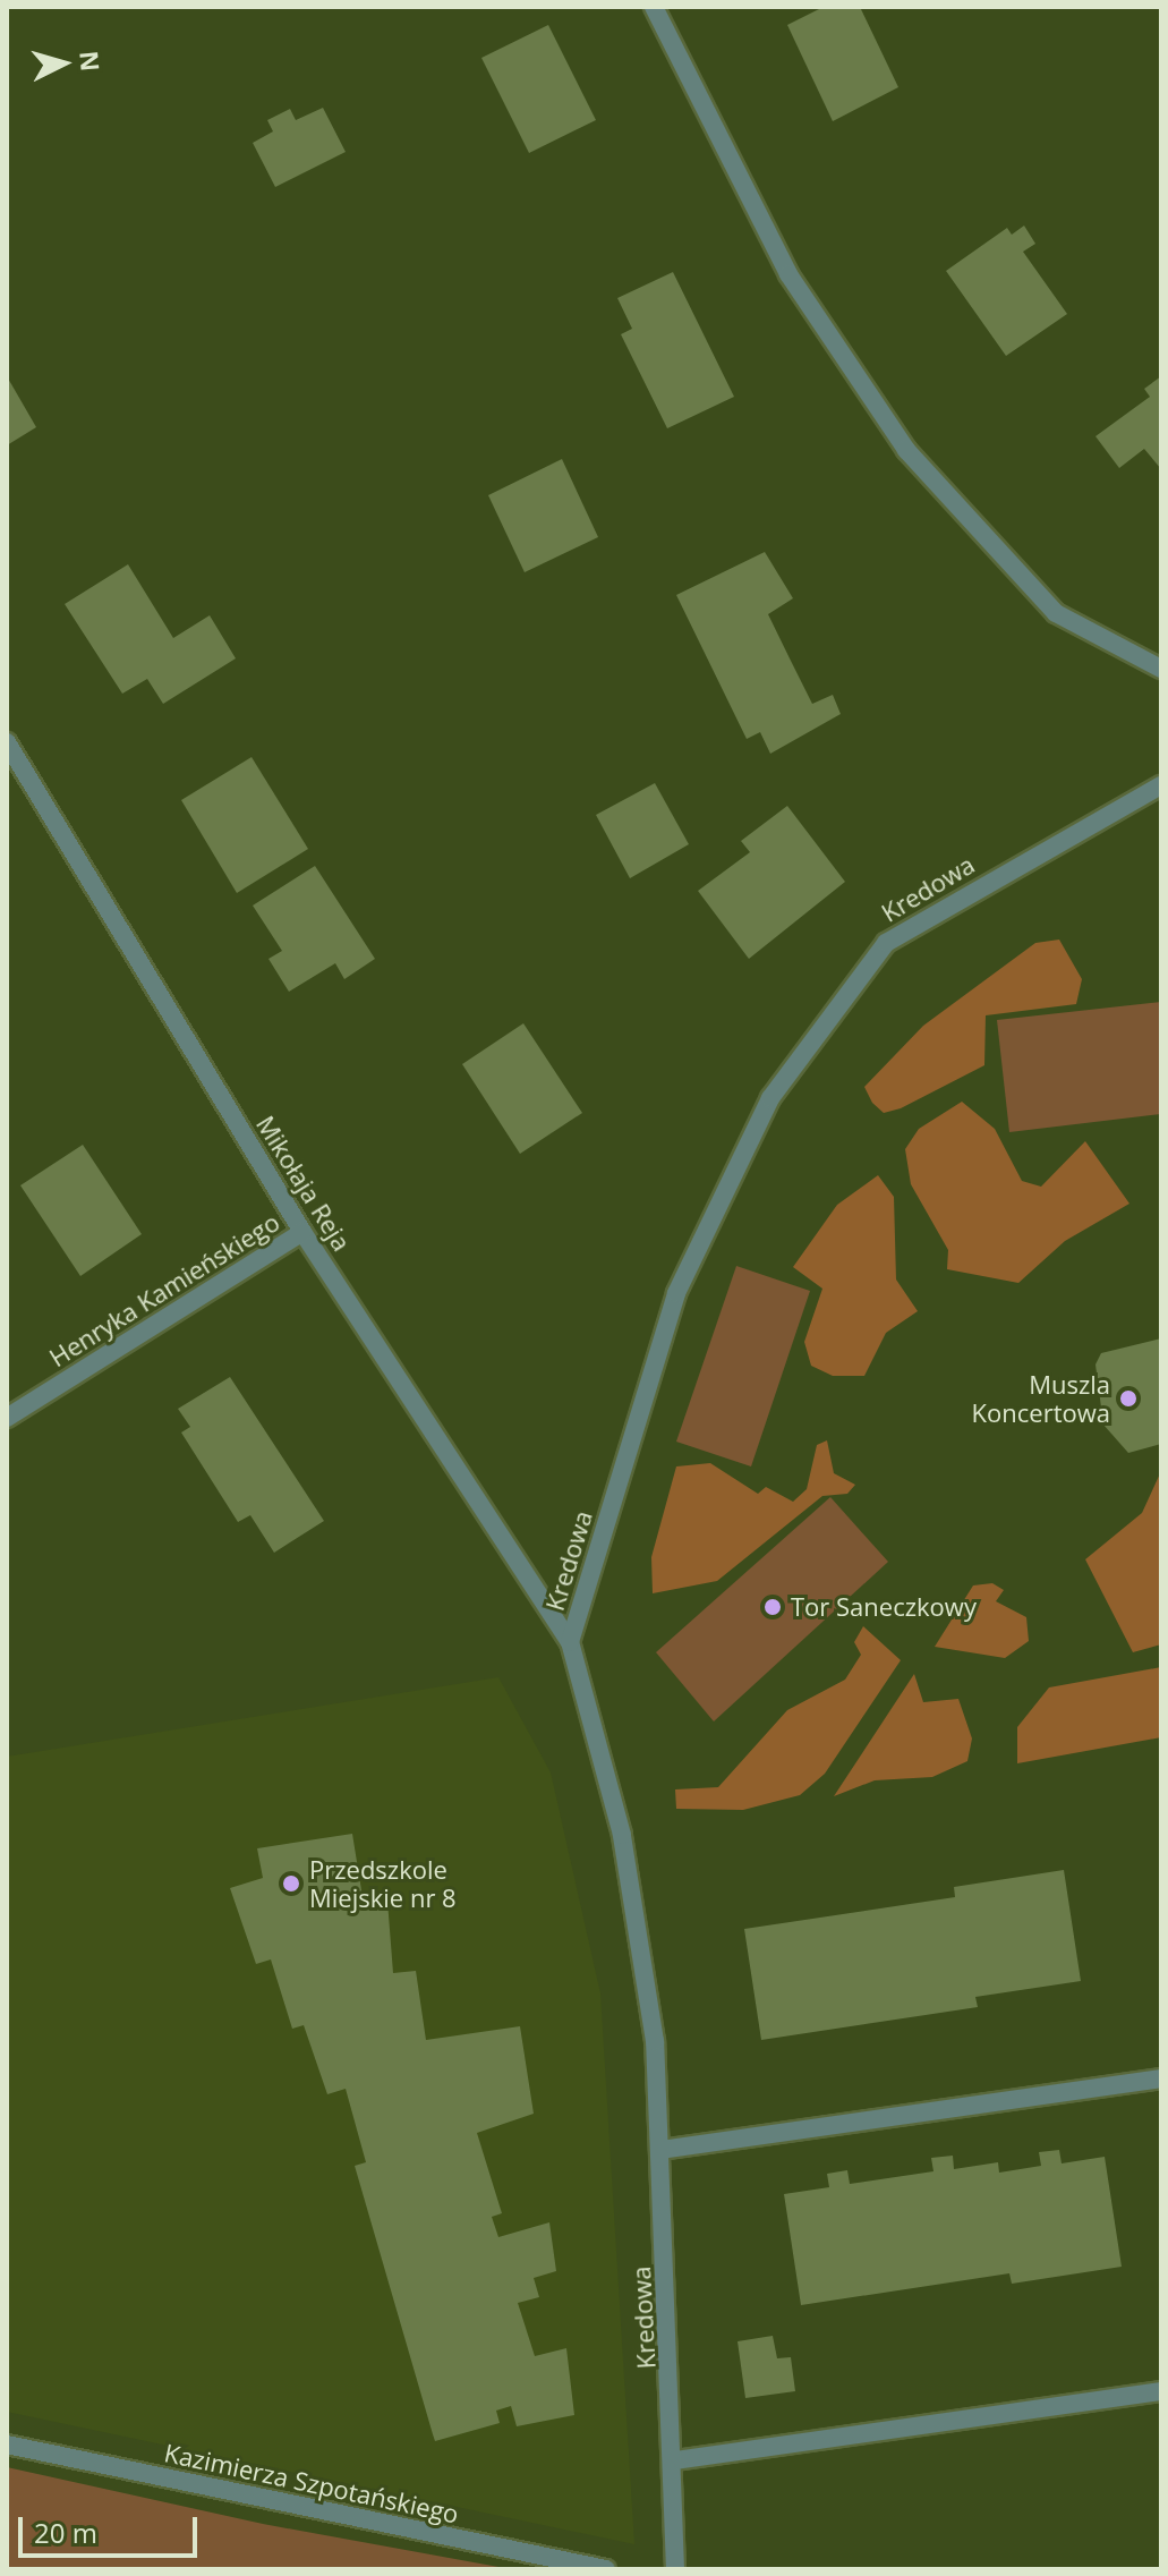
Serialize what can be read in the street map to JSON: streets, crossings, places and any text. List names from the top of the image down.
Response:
{
  "streets": {
    "street": [
      "Kredowa",
      "Mikołaja Reja",
      "Henryka Kamieńskiego",
      "Kazimierza Szpotańskiego"
    ]
  },
  "crossings": [
    ["Kredowa", "Mikołaja Reja"],
    ["Mikołaja Reja", "Henryka Kamieńskiego"]
  ],
  "places": ["Muszla Koncertowa", "Tor Saneczkowy", "Przedszkole Miejskie nr 8"],
  "scale_bar": "20 m",
  "north": "right"
}
